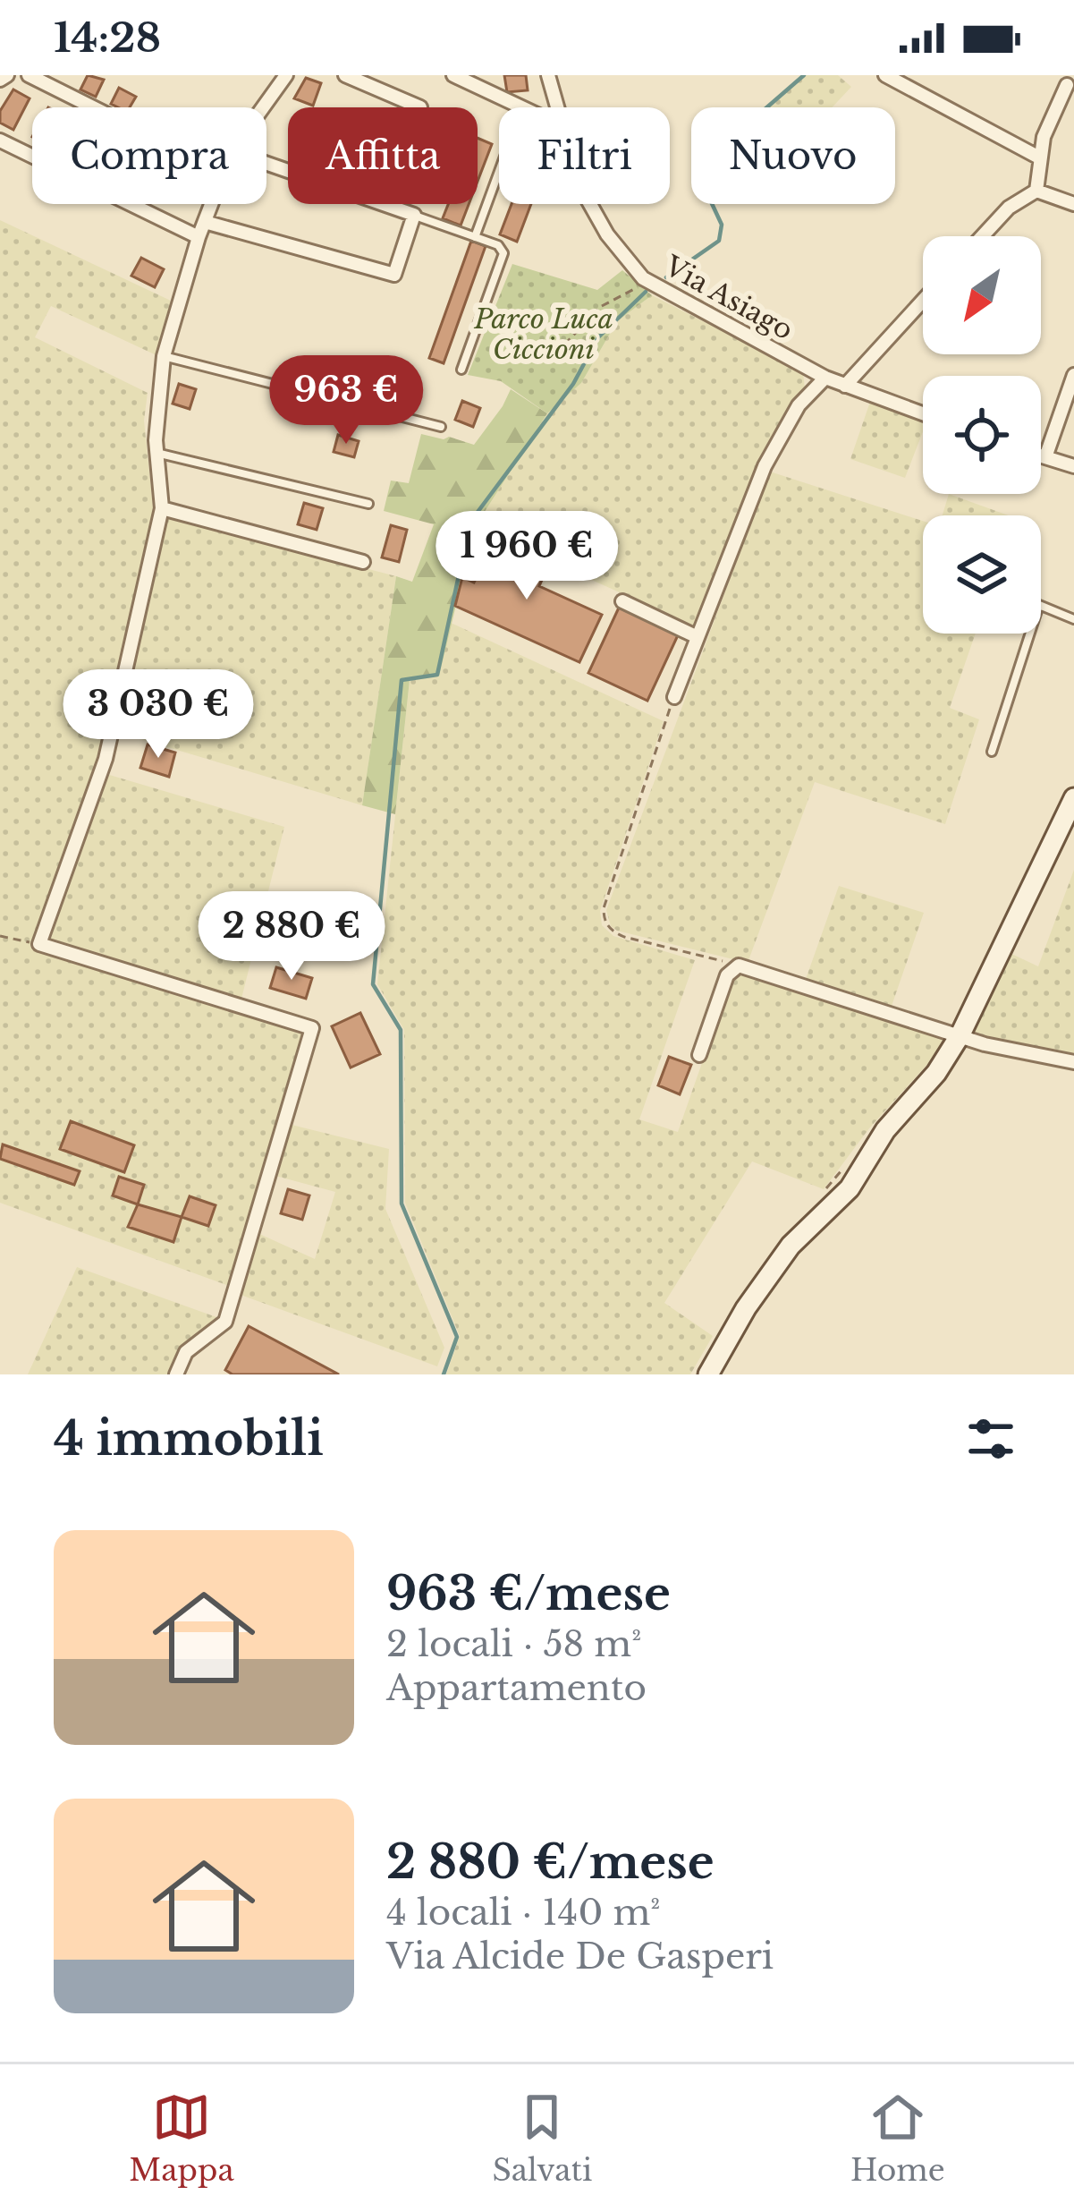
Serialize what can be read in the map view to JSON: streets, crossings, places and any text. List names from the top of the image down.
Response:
{
  "streets": {
    "street": ["Via Asiago"]
  },
  "parks": ["Parco Luca Ciccioni"],
  "north": "bottom left",
  "page": {
    "status": "14:28",
    "chip": [
      "Compra",
      "Affitta",
      "Filtri",
      "Nuovo"
    ],
    "price": [
      "963 €",
      "1 960 €",
      "3 030 €",
      "2 880 €"
    ],
    "heading": "4 immobili",
    "list": [
      {
        "name": "963 €/mese",
        "note": "2 locali · 58 m² · Appartamento"
      },
      {
        "name": "2 880 €/mese",
        "note": "4 locali · 140 m² · Via Alcide De Gasperi"
      }
    ],
    "tabs": ["Mappa", "Salvati", "Home"]
  }
}
